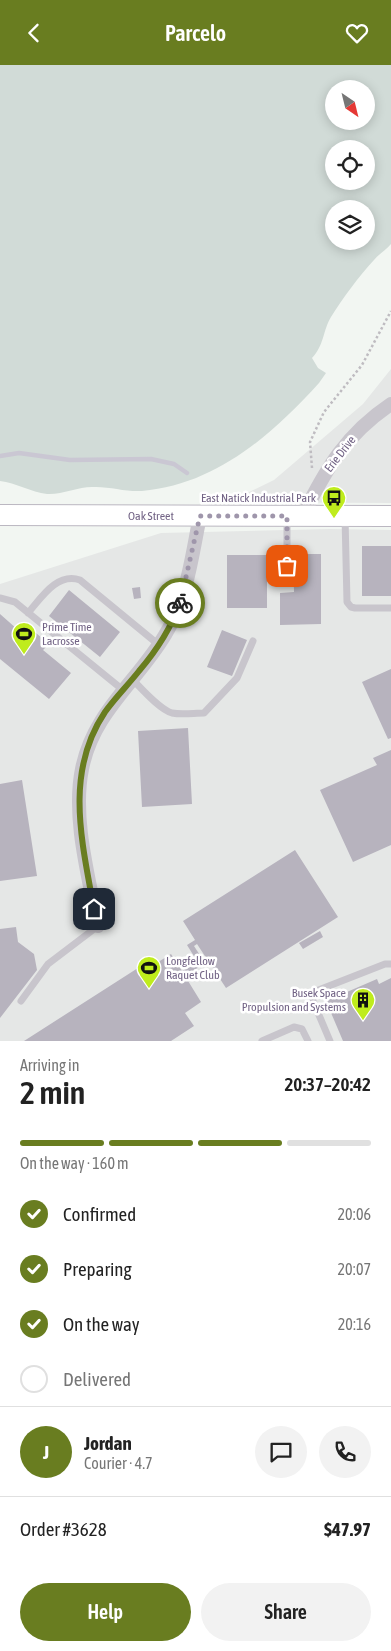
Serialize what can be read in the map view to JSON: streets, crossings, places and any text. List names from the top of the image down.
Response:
{
  "streets": {
    "main road": ["Oak Street"],
    "street": ["Erie Drive"]
  },
  "crossings": [
    ["Erie Drive", "Oak Street"]
  ],
  "places": {
    "bus stop": ["East Natick Industrial Park"],
    "sports": ["Prime Time Lacrosse", "Longfellow Raquet Club"],
    "building": ["Busek Space Propulsion and Systems"]
  },
  "north": "bottom right",
  "page": {
    "header": "Parcelo",
    "heading": ["2 min", "Arriving in", "20:37–20:42"],
    "panel": [
      "Jordan",
      "Courier · 4.7",
      "Order #3628",
      "$47.97"
    ],
    "bar": "On the way · 160 m",
    "list": [
      ["Confirmed", "20:06"],
      ["Preparing", "20:07"],
      ["On the way", "20:16"],
      "Delivered"
    ],
    "round": "J",
    "buttons": ["Help", "Share"]
  }
}
